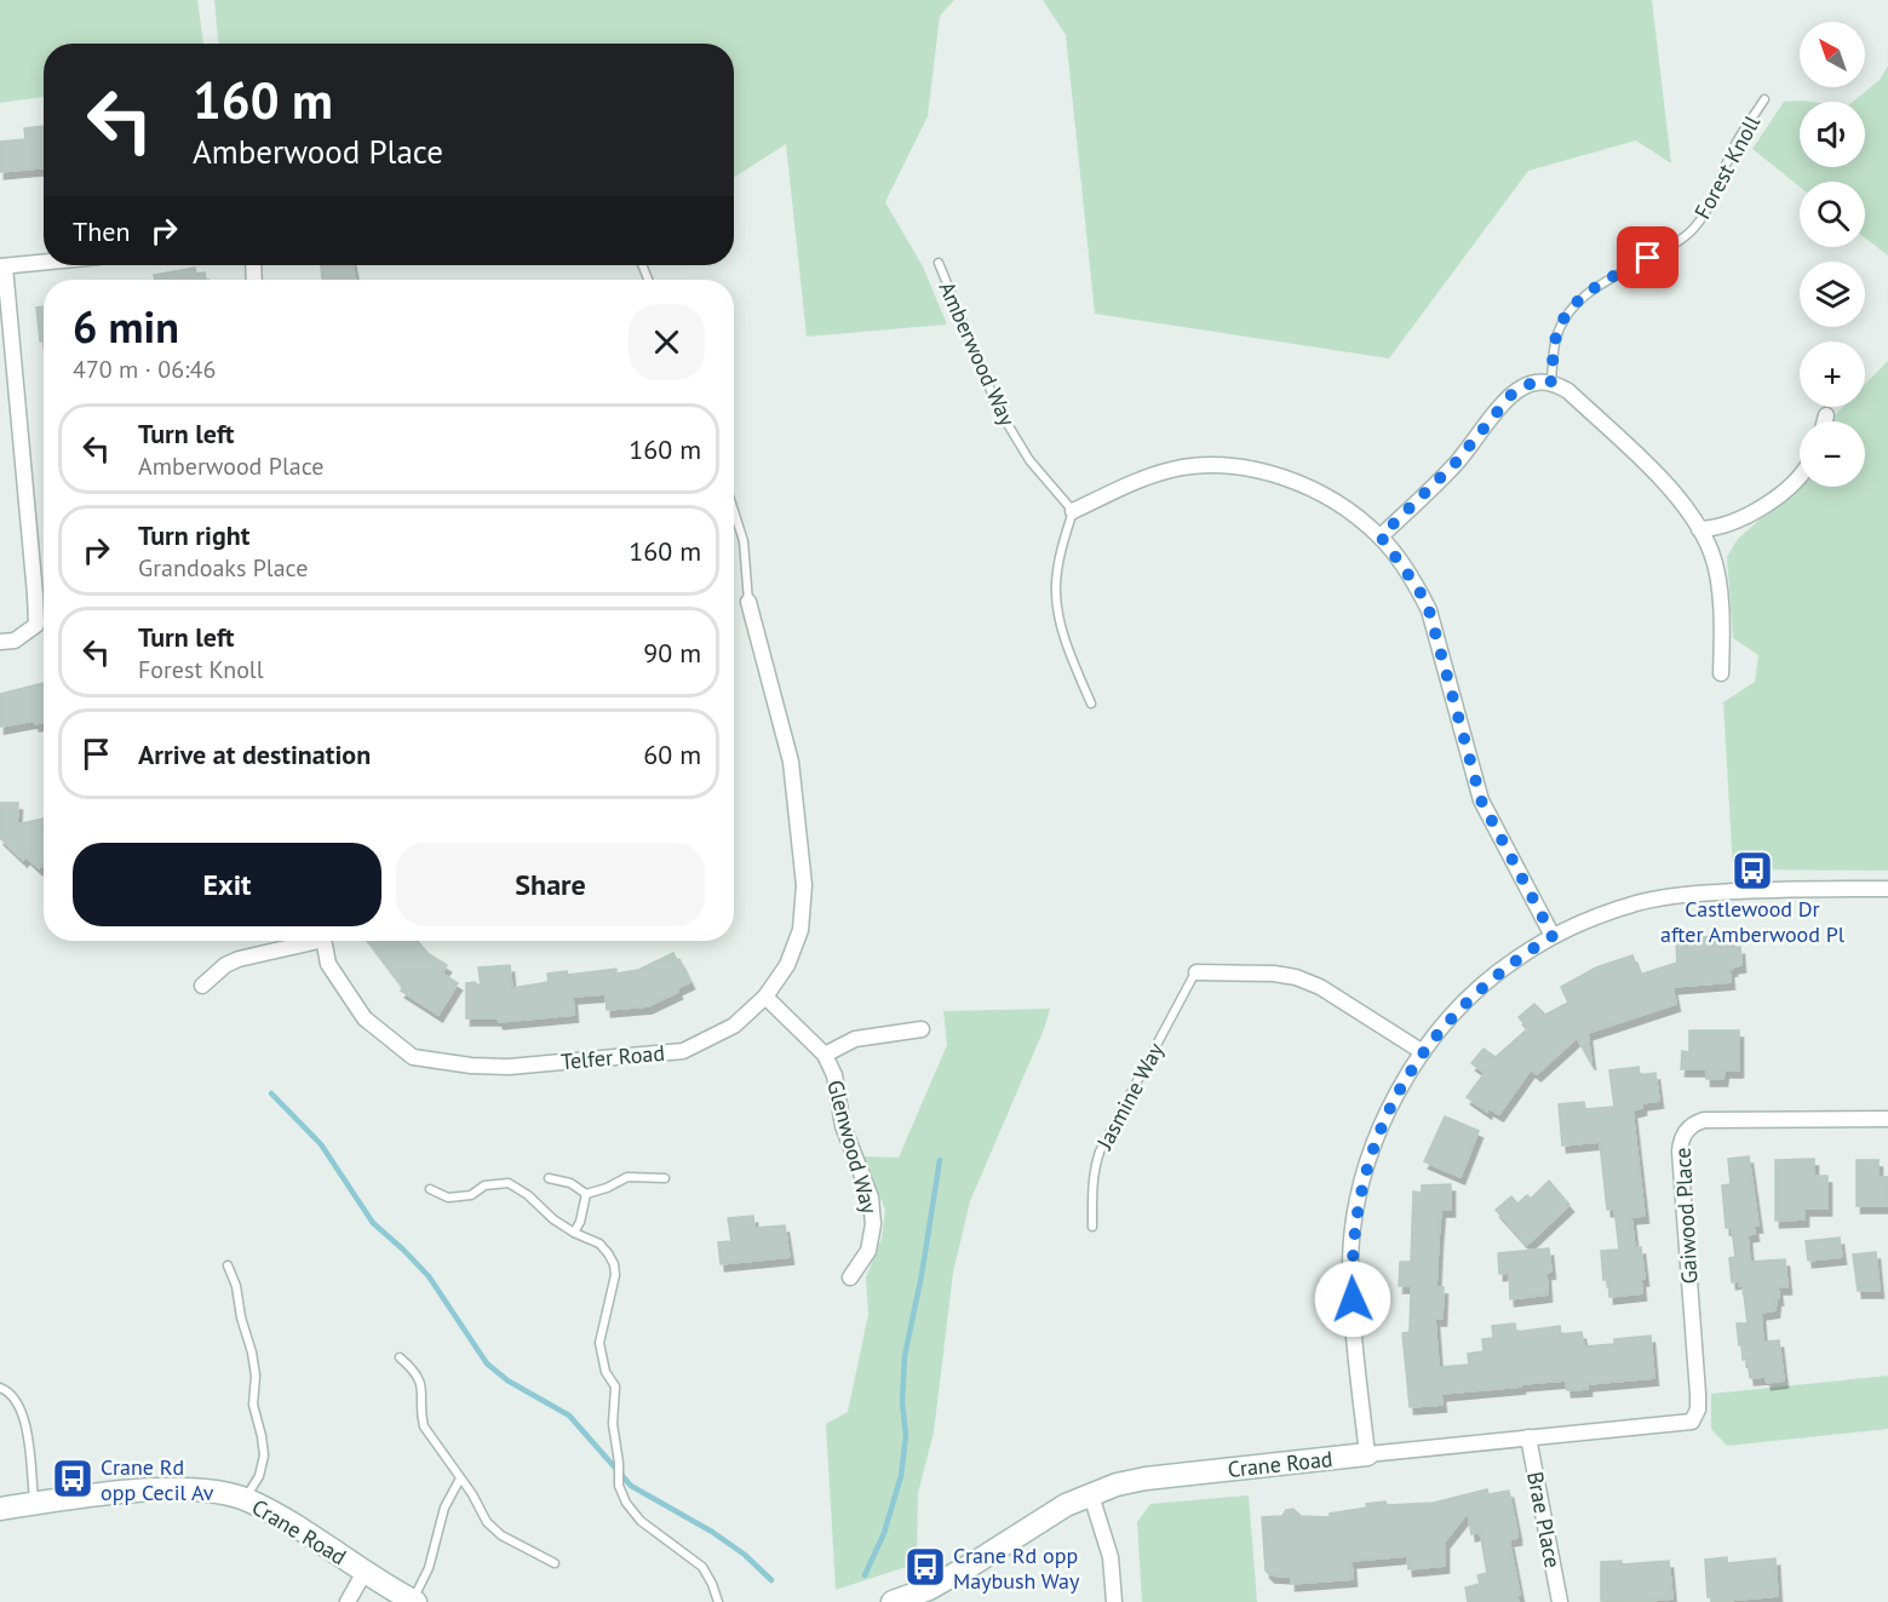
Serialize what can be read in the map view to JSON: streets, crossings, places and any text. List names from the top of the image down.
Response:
{
  "streets": {
    "street": [
      "Telfer Road",
      "Glenwood Way",
      "Gaiwood Place",
      "Crane Road",
      "Brae Place"
    ],
    "lane": ["Forest Knoll", "Amberwood Way", "Jasmine Way"]
  },
  "crossings": [
    ["Telfer Road", "Glenwood Way"],
    ["Gaiwood Place", "Crane Road"],
    ["Crane Road", "Brae Place"]
  ],
  "places": {
    "bus stop": ["Castlewood Dr after Amberwood Pl", "Crane Rd opp Cecil Av", "Crane Rd opp Maybush Way"]
  },
  "north": "top left",
  "page": {
    "map_buttons": ["+", "−"],
    "turn": ["160 m", "Amberwood Place"],
    "then": "Then",
    "heading": ["6 min", "470 m · 06:46"],
    "list": [
      {
        "name": "Turn left",
        "note": "Amberwood Place",
        "value": "160 m"
      },
      {
        "name": "Turn right",
        "note": "Grandoaks Place",
        "value": "160 m"
      },
      {
        "name": "Turn left",
        "note": "Forest Knoll",
        "value": "90 m"
      },
      {
        "name": "Arrive at destination",
        "value": "60 m"
      }
    ],
    "buttons": ["Exit", "Share"]
  }
}
